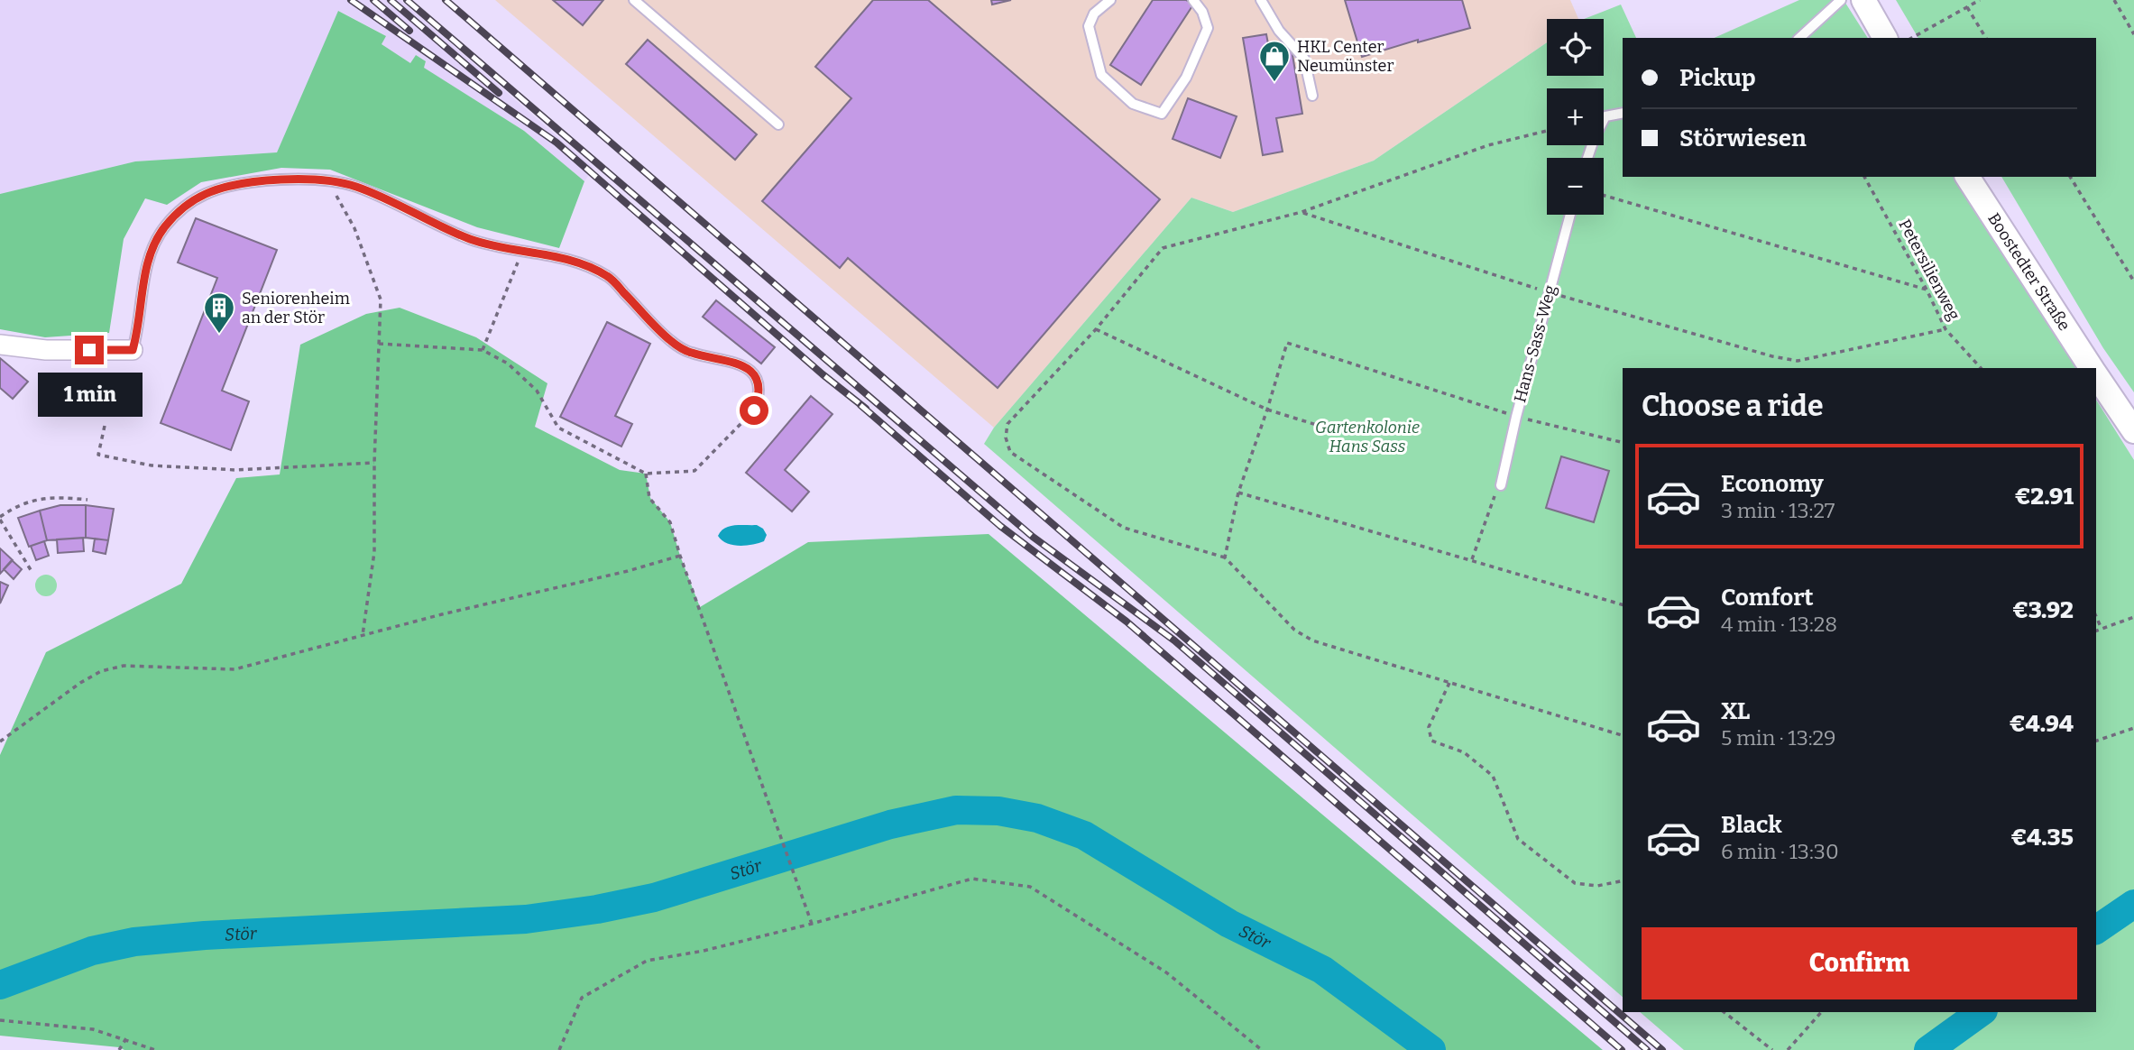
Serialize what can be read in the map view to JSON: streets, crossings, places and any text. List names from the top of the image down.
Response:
{
  "streets": {
    "street": ["Boostedter Straße"],
    "lane": ["Hans-Sass-Weg"],
    "path": ["Petersilienweg"]
  },
  "water": ["Stör"],
  "parks": ["Gartenkolonie Hans Sass"],
  "places": {
    "shop": ["HKL Center Neumünster"],
    "building": ["Seniorenheim an der Stör"]
  },
  "page": {
    "map_buttons": ["+", "−"],
    "banner": ["Pickup", "Störwiesen"],
    "heading": "Choose a ride",
    "bubble": "1 min",
    "list": [
      {
        "name": "Economy",
        "note": "3 min · 13:27",
        "value": "€2.91"
      },
      {
        "name": "Comfort",
        "note": "4 min · 13:28",
        "value": "€3.92"
      },
      {
        "name": "XL",
        "note": "5 min · 13:29",
        "value": "€4.94"
      },
      {
        "name": "Black",
        "note": "6 min · 13:30",
        "value": "€4.35"
      }
    ],
    "buttons": "Confirm"
  }
}
